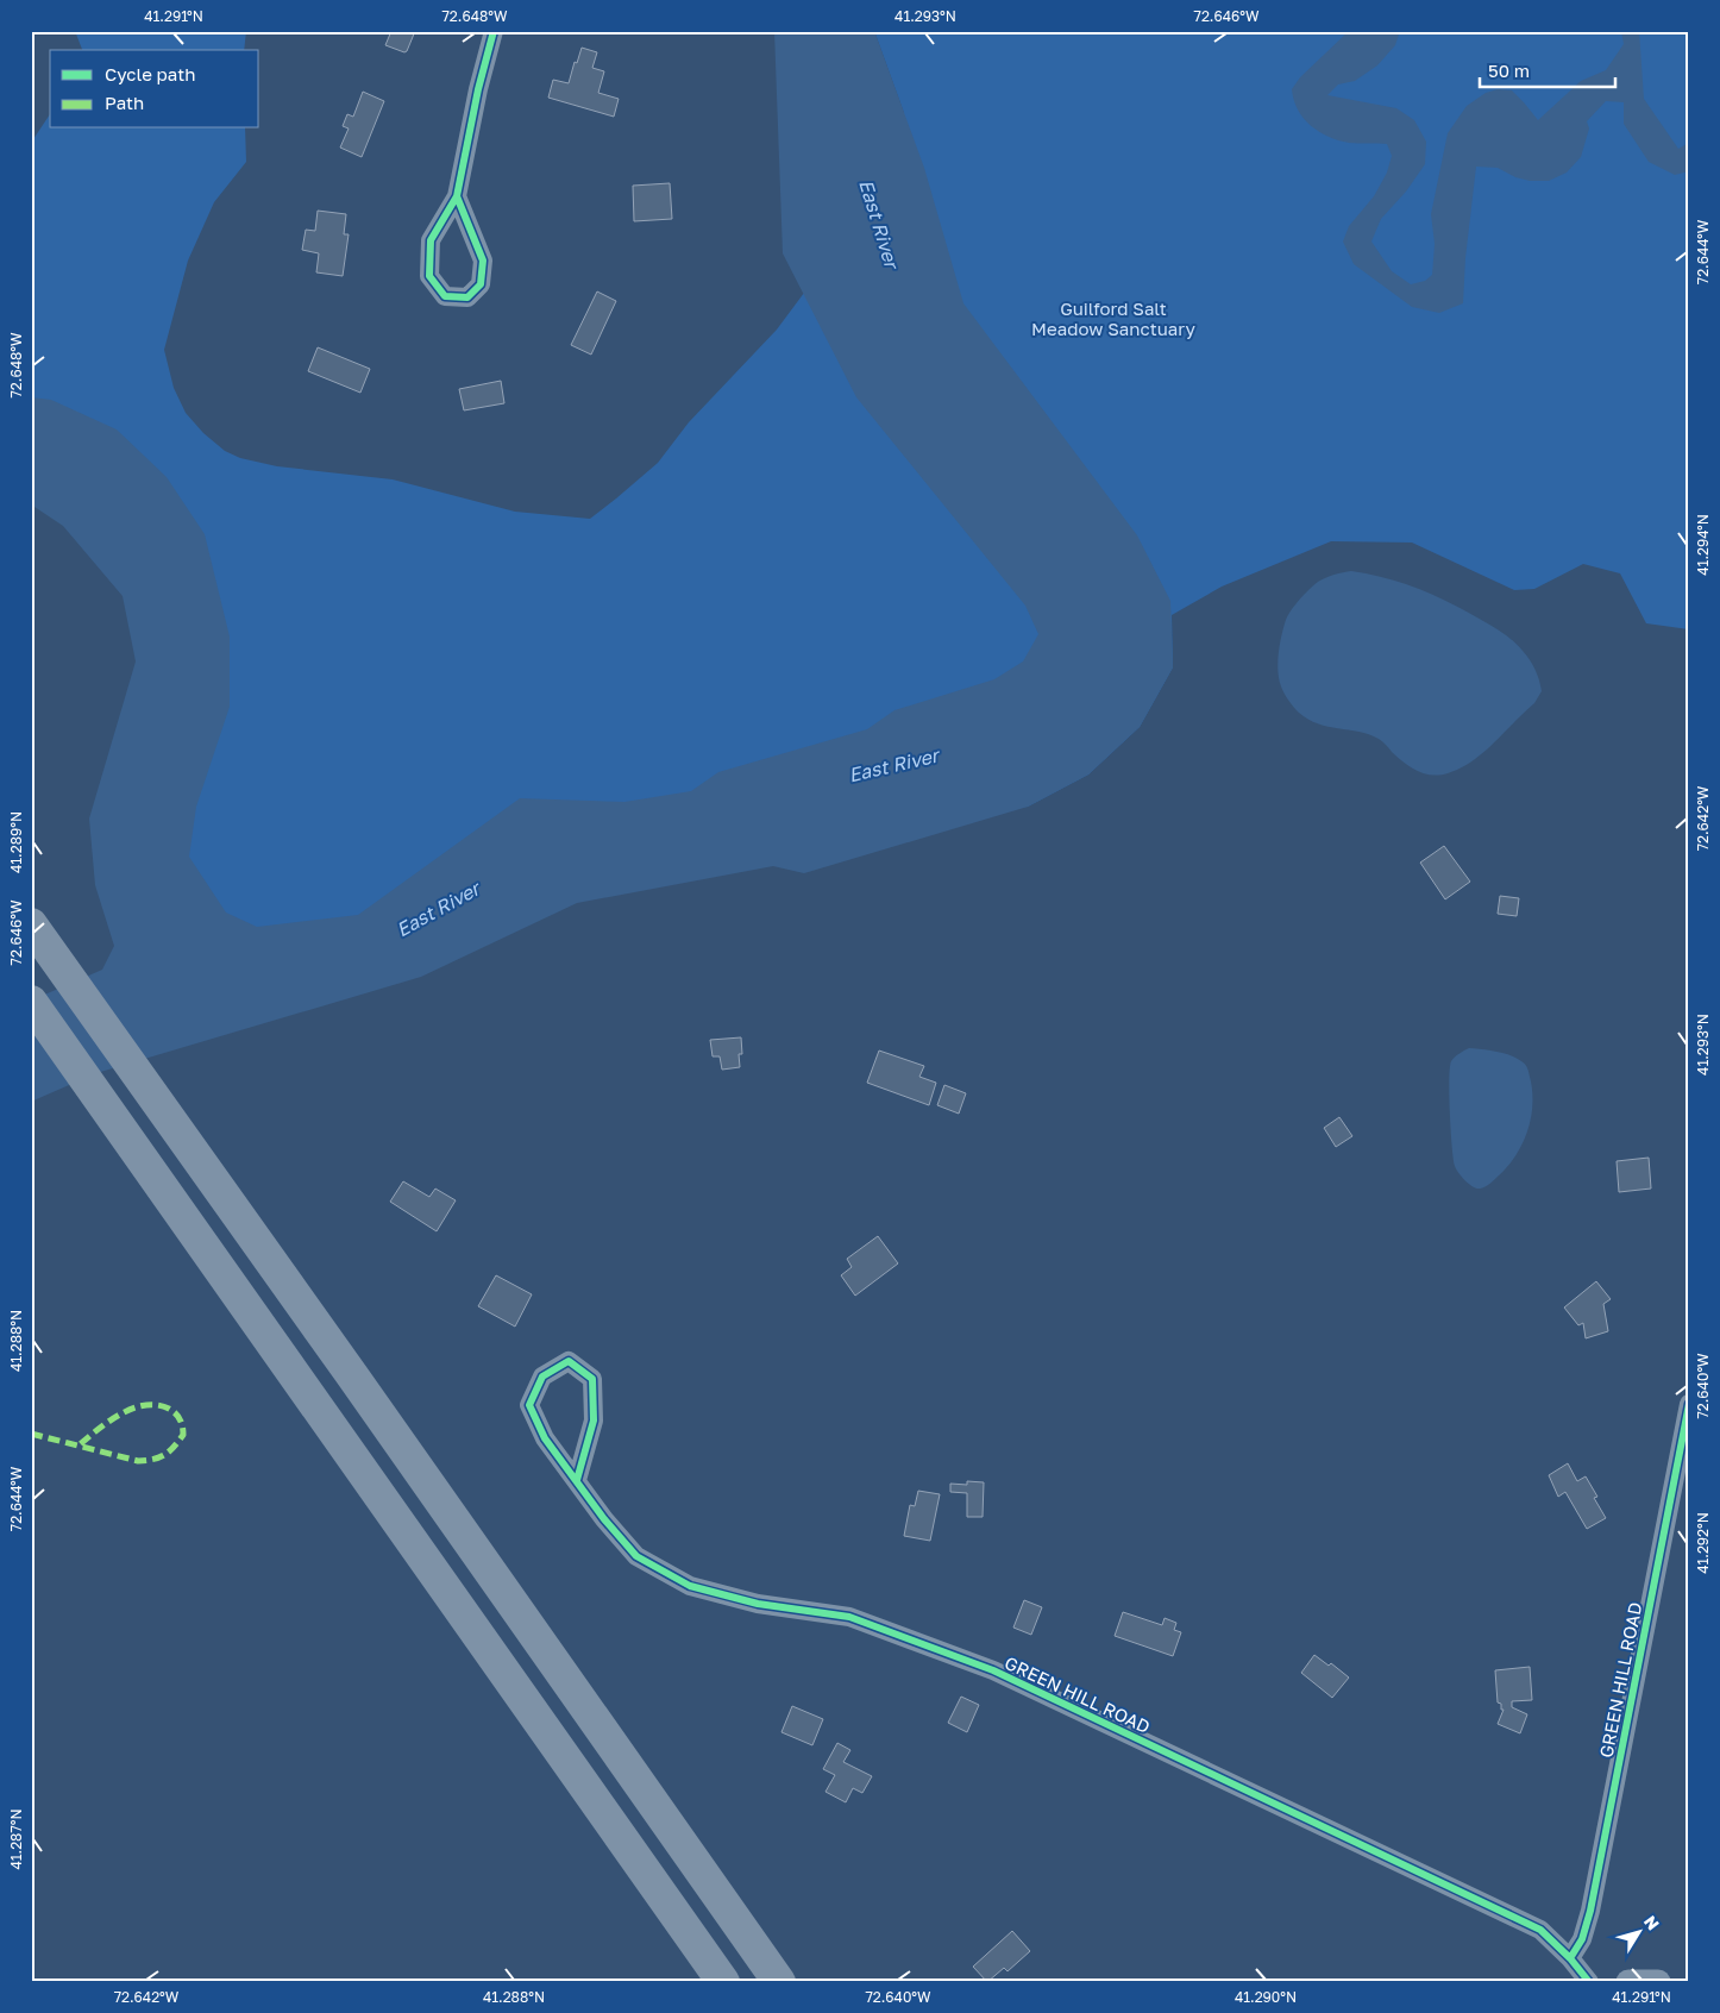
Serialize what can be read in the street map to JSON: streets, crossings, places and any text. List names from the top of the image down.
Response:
{
  "streets": {
    "street": ["GREEN HILL ROAD"]
  },
  "water": ["East River"],
  "parks": ["Guilford Salt Meadow Sanctuary"],
  "legend": ["Cycle path", "Path"],
  "scale_bar": "50 m",
  "north": "top right",
  "coordinates": [
    "41.291°N",
    "72.648°W",
    "41.293°N",
    "72.646°W",
    "72.644°W",
    "41.294°N",
    "72.642°W",
    "41.289°N",
    "41.288°N",
    "72.640°W",
    "41.292°N",
    "41.287°N",
    "41.290°N"
  ]
}
